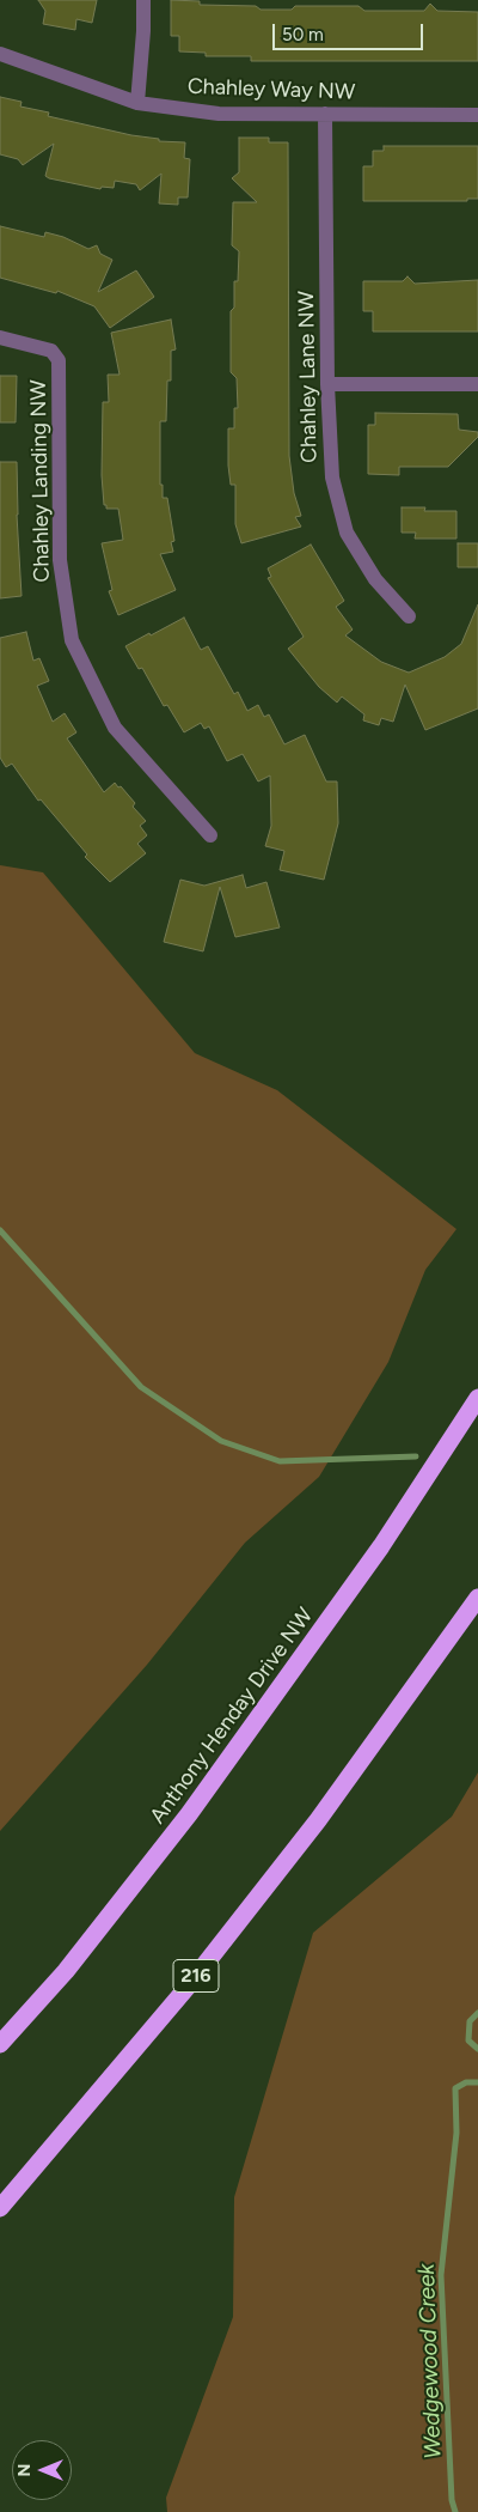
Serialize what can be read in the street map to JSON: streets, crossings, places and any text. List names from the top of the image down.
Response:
{
  "streets": {
    "highway": ["Anthony Henday Drive NW", "216"],
    "street": ["Chahley Way NW", "Chahley Lane NW", "Chahley Landing NW"]
  },
  "crossings": [
    ["Chahley Way NW", "Chahley Lane NW"]
  ],
  "water": ["Wedgewood Creek"],
  "scale_bar": "50 m",
  "north": "left"
}
